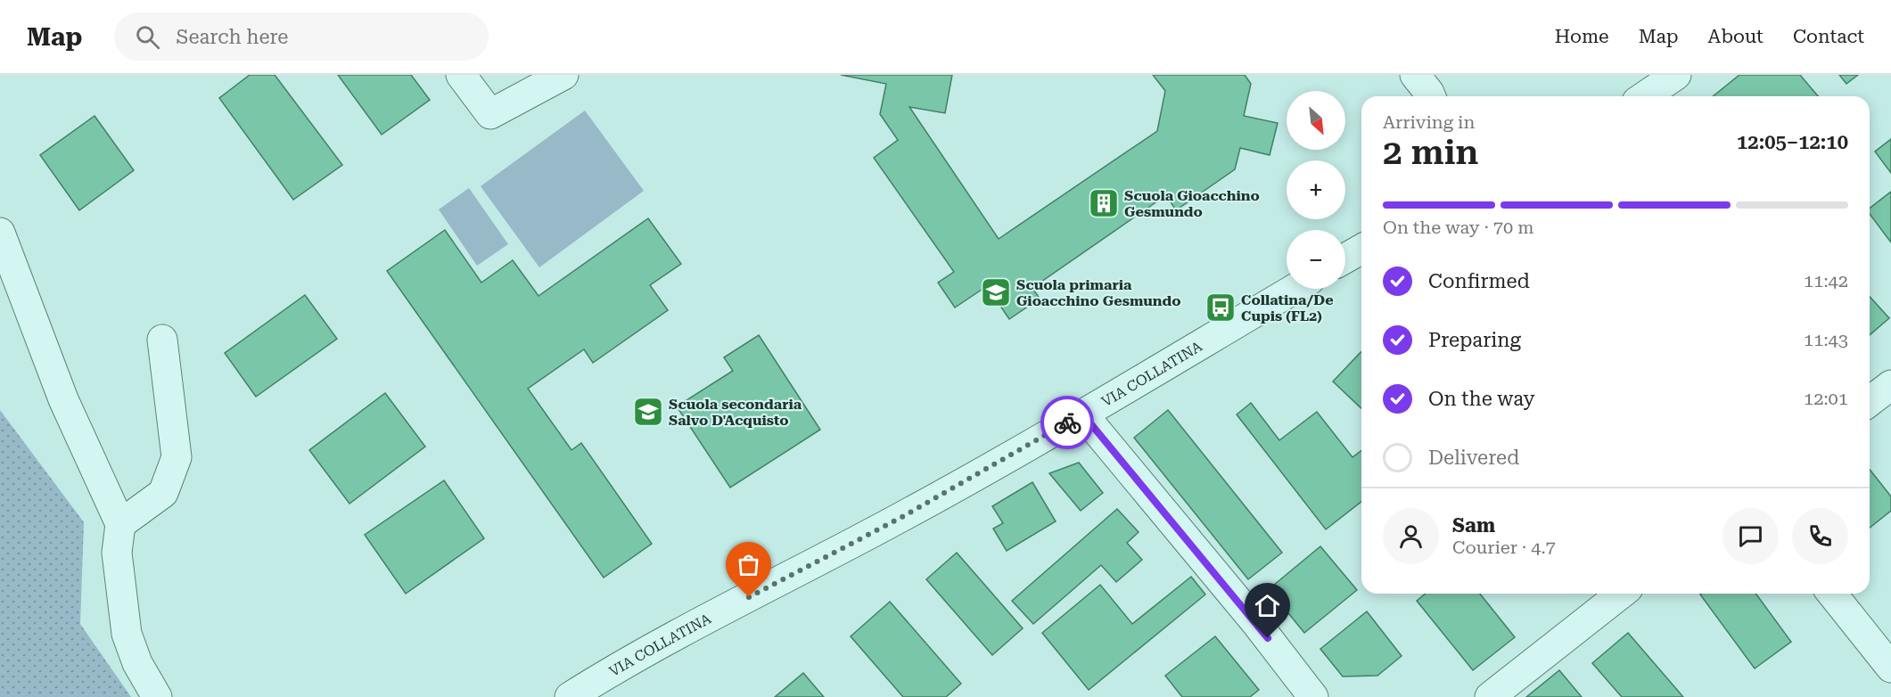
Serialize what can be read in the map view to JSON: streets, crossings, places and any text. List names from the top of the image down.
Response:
{
  "streets": {
    "street": ["VIA COLLATINA"]
  },
  "places": {
    "building": ["Scuola Gioacchino Gesmundo"],
    "school or university": ["Scuola primaria Gioacchino Gesmundo", "Scuola secondaria Salvo D'Acquisto"],
    "bus stop": ["Collatina/De Cupis (FL2)"]
  },
  "north": "bottom right",
  "page": {
    "header": "Map",
    "search": "Search here",
    "nav": [
      "Home",
      "Map",
      "About",
      "Contact"
    ],
    "map_buttons": ["+", "−"],
    "heading": ["2 min", "Arriving in", "12:05–12:10"],
    "panel": ["Sam", "Courier · 4.7"],
    "bar": "On the way · 70 m",
    "list": [
      ["Confirmed", "11:42"],
      ["Preparing", "11:43"],
      ["On the way", "12:01"],
      "Delivered"
    ]
  }
}
